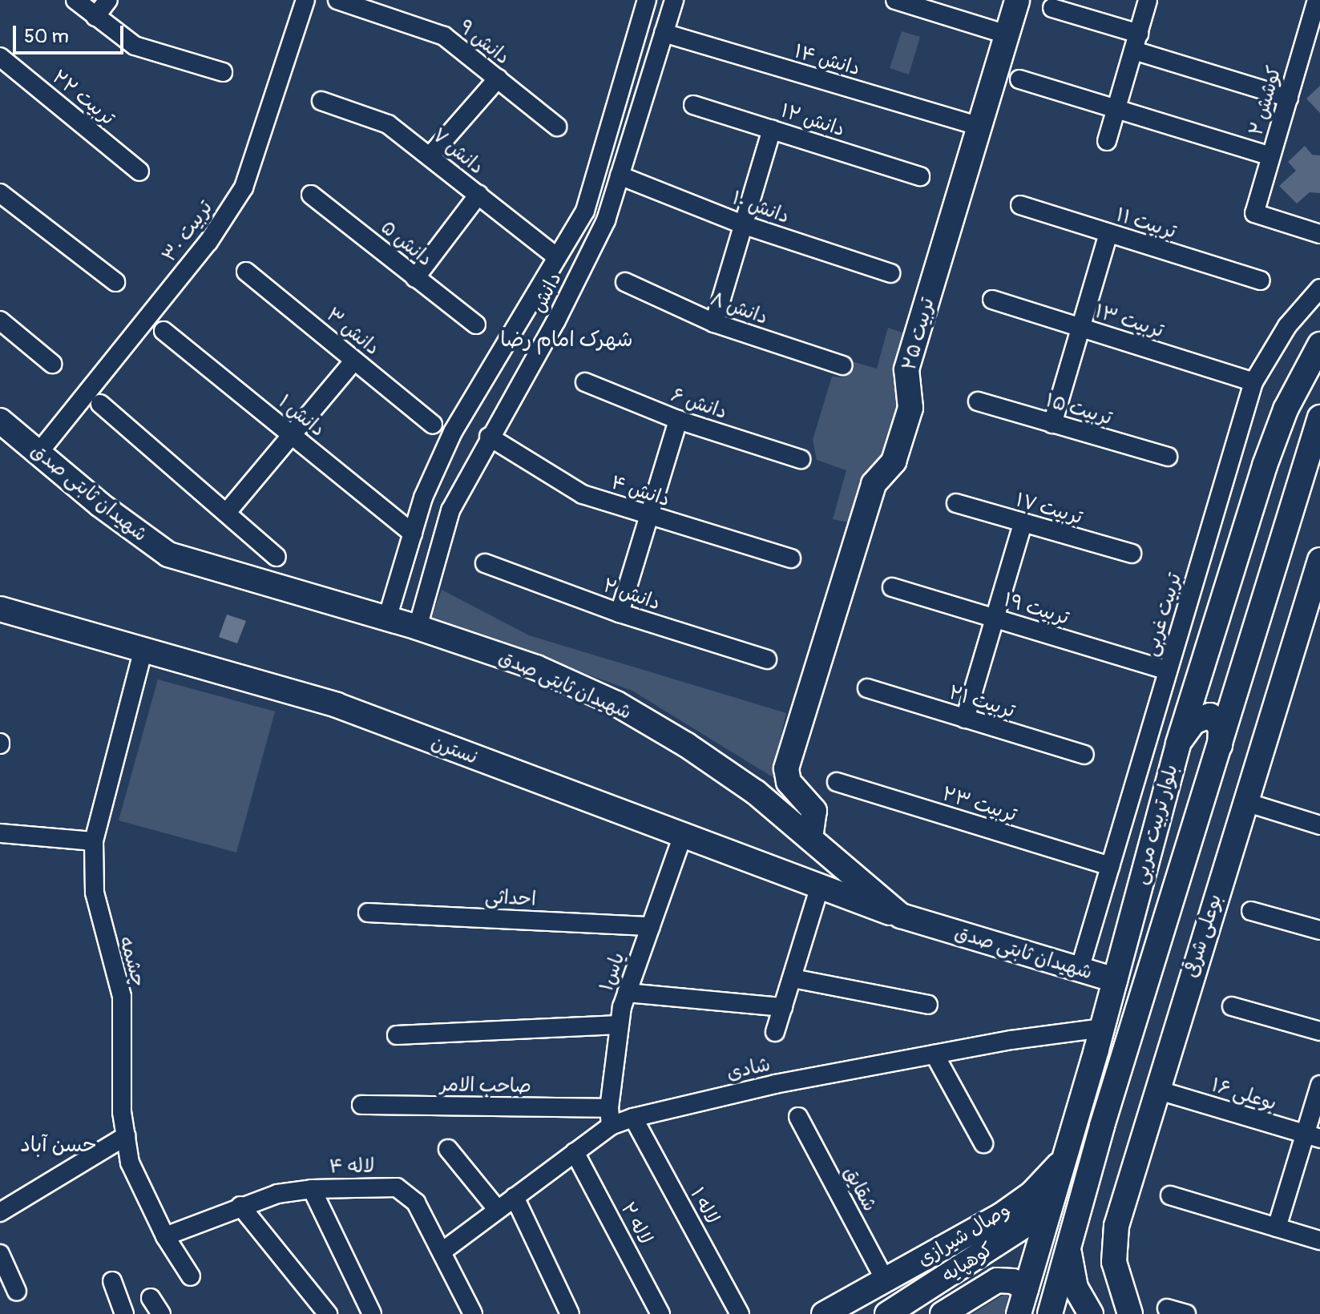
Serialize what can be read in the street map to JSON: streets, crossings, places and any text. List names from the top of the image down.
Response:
{
  "streets": {
    "main road": [
      "تربیت ۲۵",
      "شهیدان ثابتی صدق",
      "نسترن",
      "بلوار تربیت مربی",
      "بوعلی شرقی",
      "وصال شیرازی",
      "کوهپایه"
    ],
    "street": [
      "دانش ۹",
      "دانش ۱۴",
      "تربیت ۲۲",
      "کوشش ۲",
      "دانش ۱۲",
      "دانش ۷",
      "دانش ۱۰",
      "تربیت ۱۱",
      "تربیت ۳۰",
      "دانش ۵",
      "دانش",
      "دانش ۸",
      "تربیت ۱۳",
      "دانش ۳",
      "دانش ۶",
      "تربیت ۱۵",
      "دانش ۱",
      "دانش ۴",
      "تربیت ۱۷",
      "دانش ۲",
      "تربیت ۱۹",
      "تربیت غربی",
      "تربیت ۲۱",
      "تربیت ۲۳",
      "احداثی",
      "چشمه",
      "یاس۱",
      "شادی",
      "صاحب الامر",
      "بوعلی ۱۶",
      "لاله ۴",
      "شقایق",
      "لاله ۱",
      "لاله ۲"
    ]
  },
  "crossings": [
    ["دانش ۱۴", "دانش"],
    ["دانش ۱۴", "تربیت ۲۵"],
    ["دانش ۷", "دانش"],
    ["دانش ۱۰", "دانش"],
    ["تربیت ۳۰", "شهیدان ثابتی صدق"],
    ["دانش", "دانش ۱"],
    ["دانش", "دانش ۴"],
    ["دانش", "شهیدان ثابتی صدق"],
    ["تربیت ۱۳", "تربیت غربی"],
    ["تربیت ۲۵", "شهیدان ثابتی صدق"],
    ["شهیدان ثابتی صدق", "تربیت غربی"],
    ["شهیدان ثابتی صدق", "نسترن"],
    ["شهیدان ثابتی صدق", "بلوار تربیت مربی"],
    ["تربیت ۱۹", "تربیت غربی"],
    ["تربیت غربی", "تربیت ۲۳"],
    ["نسترن", "چشمه"],
    ["نسترن", "یاس۱"],
    ["بلوار تربیت مربی", "شادی"],
    ["بلوار تربیت مربی", "وصال شیرازی"],
    ["بلوار تربیت مربی", "کوهپایه"],
    ["احداثی", "یاس۱"],
    ["بوعلی شرقی", "بوعلی ۱۶"],
    ["چشمه", "لاله ۴"],
    ["یاس۱", "شادی"],
    ["یاس۱", "صاحب الامر"],
    ["شادی", "صاحب الامر"],
    ["شادی", "لاله ۴"],
    ["شادی", "لاله ۱"],
    ["شادی", "لاله ۲"],
    ["شقایق", "وصال شیرازی"]
  ],
  "districts": ["شهرک امام رضا", "حسن آباد"],
  "scale_bar": "50 m"
}
